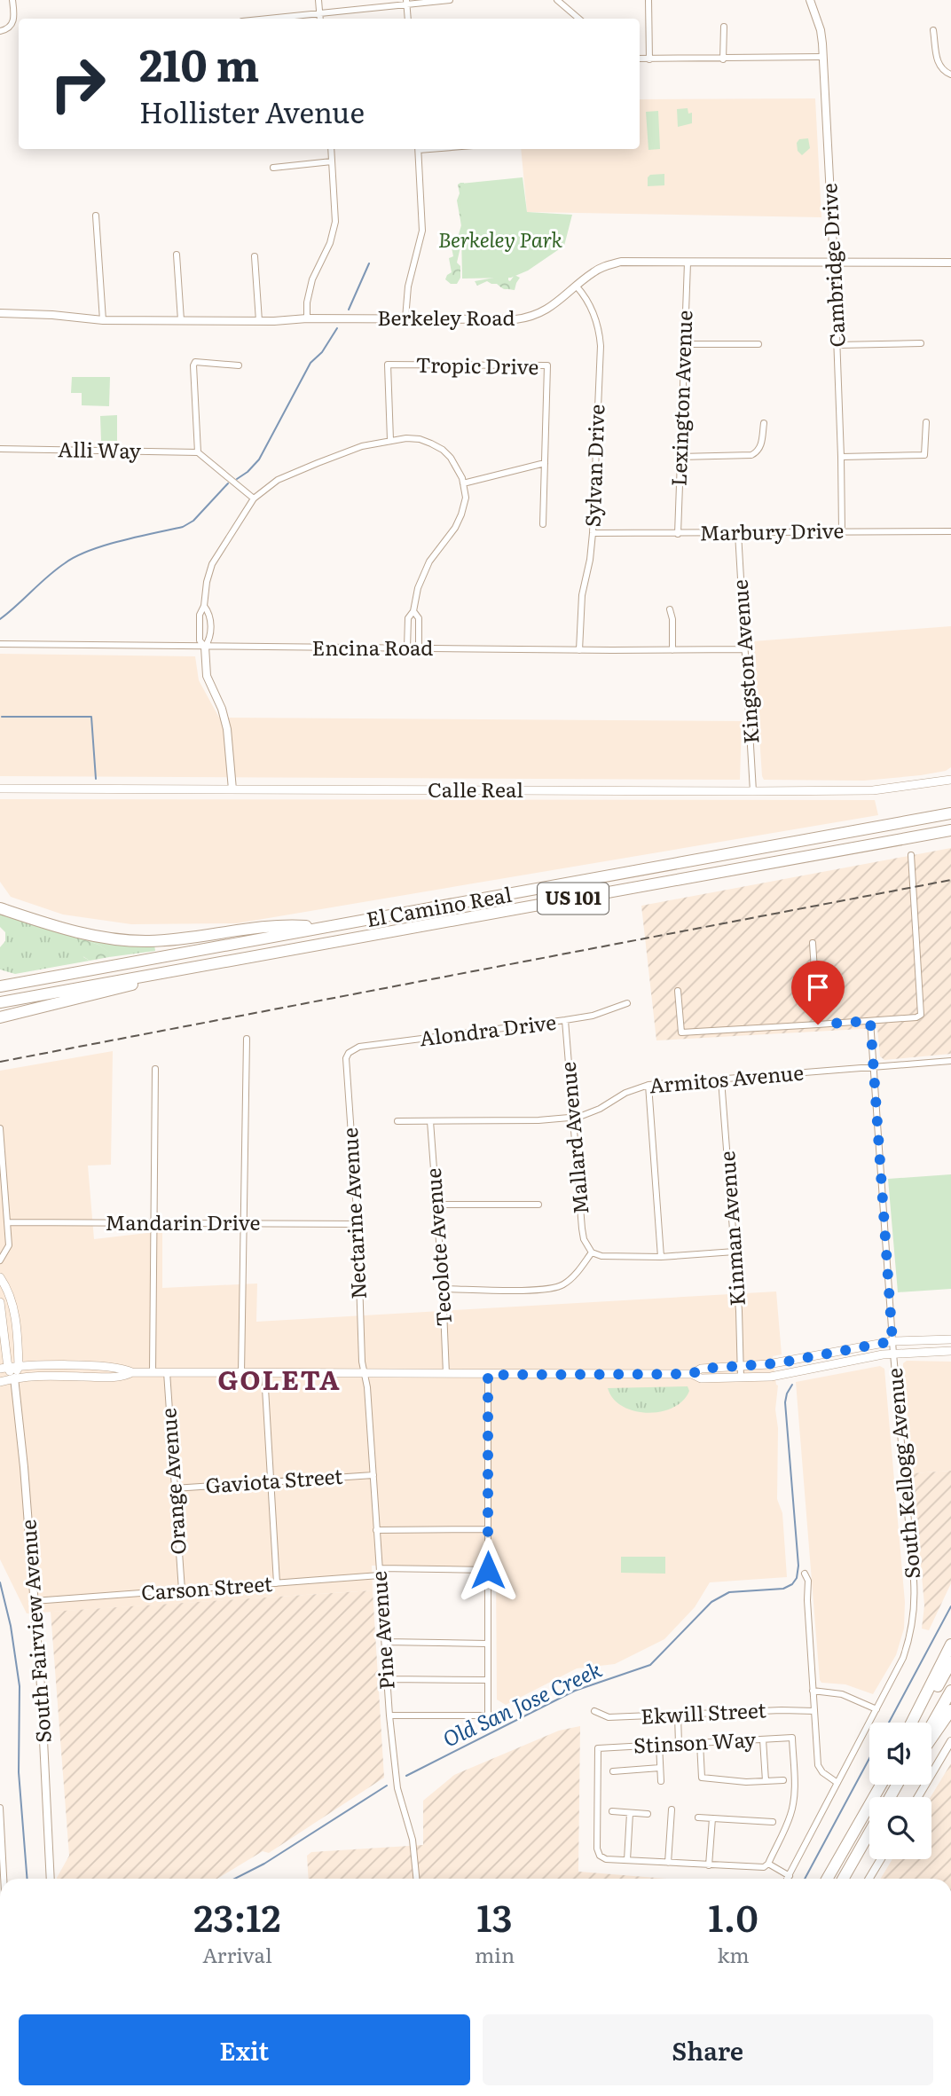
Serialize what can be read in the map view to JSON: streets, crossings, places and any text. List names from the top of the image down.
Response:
{
  "streets": {
    "highway": ["US 101", "El Camino Real"],
    "main road": ["Calle Real", "South Fairview Avenue"],
    "street": [
      "Cambridge Drive",
      "Berkeley Road",
      "Tropic Drive",
      "Lexington Avenue",
      "Alli Way",
      "Sylvan Drive",
      "Marbury Drive",
      "Encina Road",
      "Kingston Avenue",
      "Alondra Drive",
      "Armitos Avenue",
      "Mallard Avenue",
      "Nectarine Avenue",
      "Mandarin Drive",
      "Kinman Avenue",
      "Tecolote Avenue",
      "South Kellogg Avenue",
      "Orange Avenue",
      "Gaviota Street",
      "Carson Street",
      "Pine Avenue",
      "Ekwill Street",
      "Stinson Way"
    ]
  },
  "crossings": [
    ["Cambridge Drive", "Berkeley Road"],
    ["Cambridge Drive", "Marbury Drive"],
    ["Berkeley Road", "Lexington Avenue"],
    ["Berkeley Road", "Sylvan Drive"],
    ["Lexington Avenue", "Marbury Drive"],
    ["Sylvan Drive", "Marbury Drive"],
    ["Sylvan Drive", "Encina Road"],
    ["Marbury Drive", "Kingston Avenue"],
    ["Encina Road", "Kingston Avenue"],
    ["Kingston Avenue", "Calle Real"],
    ["Alondra Drive", "Mallard Avenue"],
    ["Alondra Drive", "Nectarine Avenue"],
    ["Armitos Avenue", "Mallard Avenue"],
    ["Armitos Avenue", "Kinman Avenue"],
    ["Armitos Avenue", "Tecolote Avenue"],
    ["Armitos Avenue", "South Kellogg Avenue"],
    ["Nectarine Avenue", "Mandarin Drive"],
    ["Nectarine Avenue", "Pine Avenue"],
    ["Orange Avenue", "Gaviota Street"],
    ["Orange Avenue", "Carson Street"],
    ["Gaviota Street", "Pine Avenue"],
    ["Carson Street", "Pine Avenue"],
    ["Carson Street", "South Fairview Avenue"]
  ],
  "districts": ["GOLETA"],
  "water": ["Old San Jose Creek"],
  "parks": ["Berkeley Park"],
  "page": {
    "turn": ["210 m", "Hollister Avenue"],
    "eta": [
      "23:12",
      "Arrival",
      "13",
      "min",
      "1.0",
      "km"
    ],
    "buttons": ["Exit", "Share"]
  }
}
